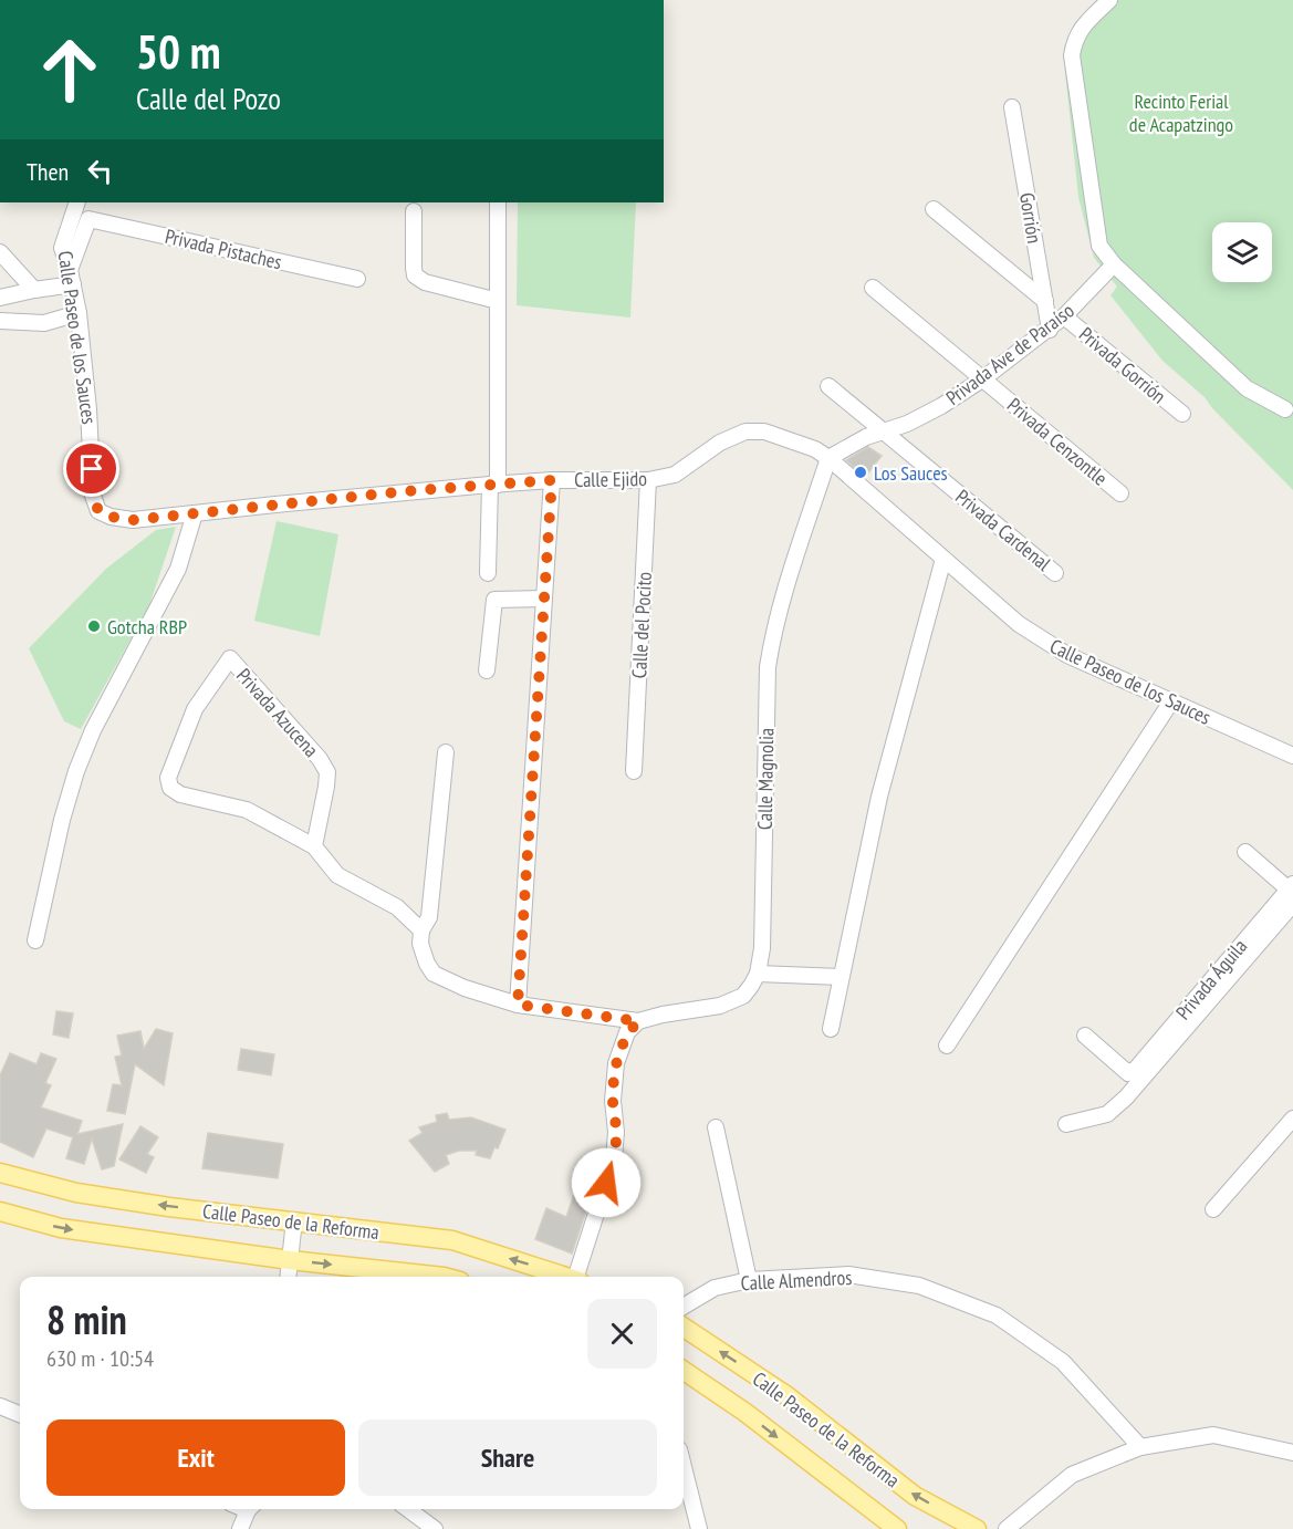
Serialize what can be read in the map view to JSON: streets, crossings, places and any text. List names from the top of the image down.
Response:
{
  "streets": {
    "main road": ["Calle Paseo de la Reforma"],
    "street": [
      "Gorrión",
      "Privada Pistaches",
      "Calle Paseo de los Sauces",
      "Privada Ave de Paraíso",
      "Privada Gorrión",
      "Privada Cenzontle",
      "Calle Ejido",
      "Privada Cardenal",
      "Calle del Pocito",
      "Privada Azucena",
      "Calle Magnolia",
      "Privada Águila",
      "Calle Almendros"
    ]
  },
  "crossings": [
    ["Gorrión", "Privada Ave de Paraíso"],
    ["Privada Pistaches", "Calle Paseo de los Sauces"],
    ["Calle Paseo de los Sauces", "Privada Ave de Paraíso"],
    ["Calle Paseo de los Sauces", "Calle Ejido"],
    ["Calle Paseo de los Sauces", "Calle Magnolia"],
    ["Privada Ave de Paraíso", "Privada Gorrión"],
    ["Privada Ave de Paraíso", "Privada Cenzontle"],
    ["Privada Ave de Paraíso", "Calle Ejido"],
    ["Privada Ave de Paraíso", "Privada Cardenal"],
    ["Privada Ave de Paraíso", "Calle Magnolia"],
    ["Calle Ejido", "Calle del Pocito"],
    ["Calle Ejido", "Calle Magnolia"]
  ],
  "parks": ["Recinto Ferial de Acapatzingo"],
  "places": ["Los Sauces", "Gotcha RBP"],
  "page": {
    "turn": ["50 m", "Calle del Pozo"],
    "then": "Then",
    "heading": ["8 min", "630 m · 10:54"],
    "buttons": ["Exit", "Share"]
  }
}
